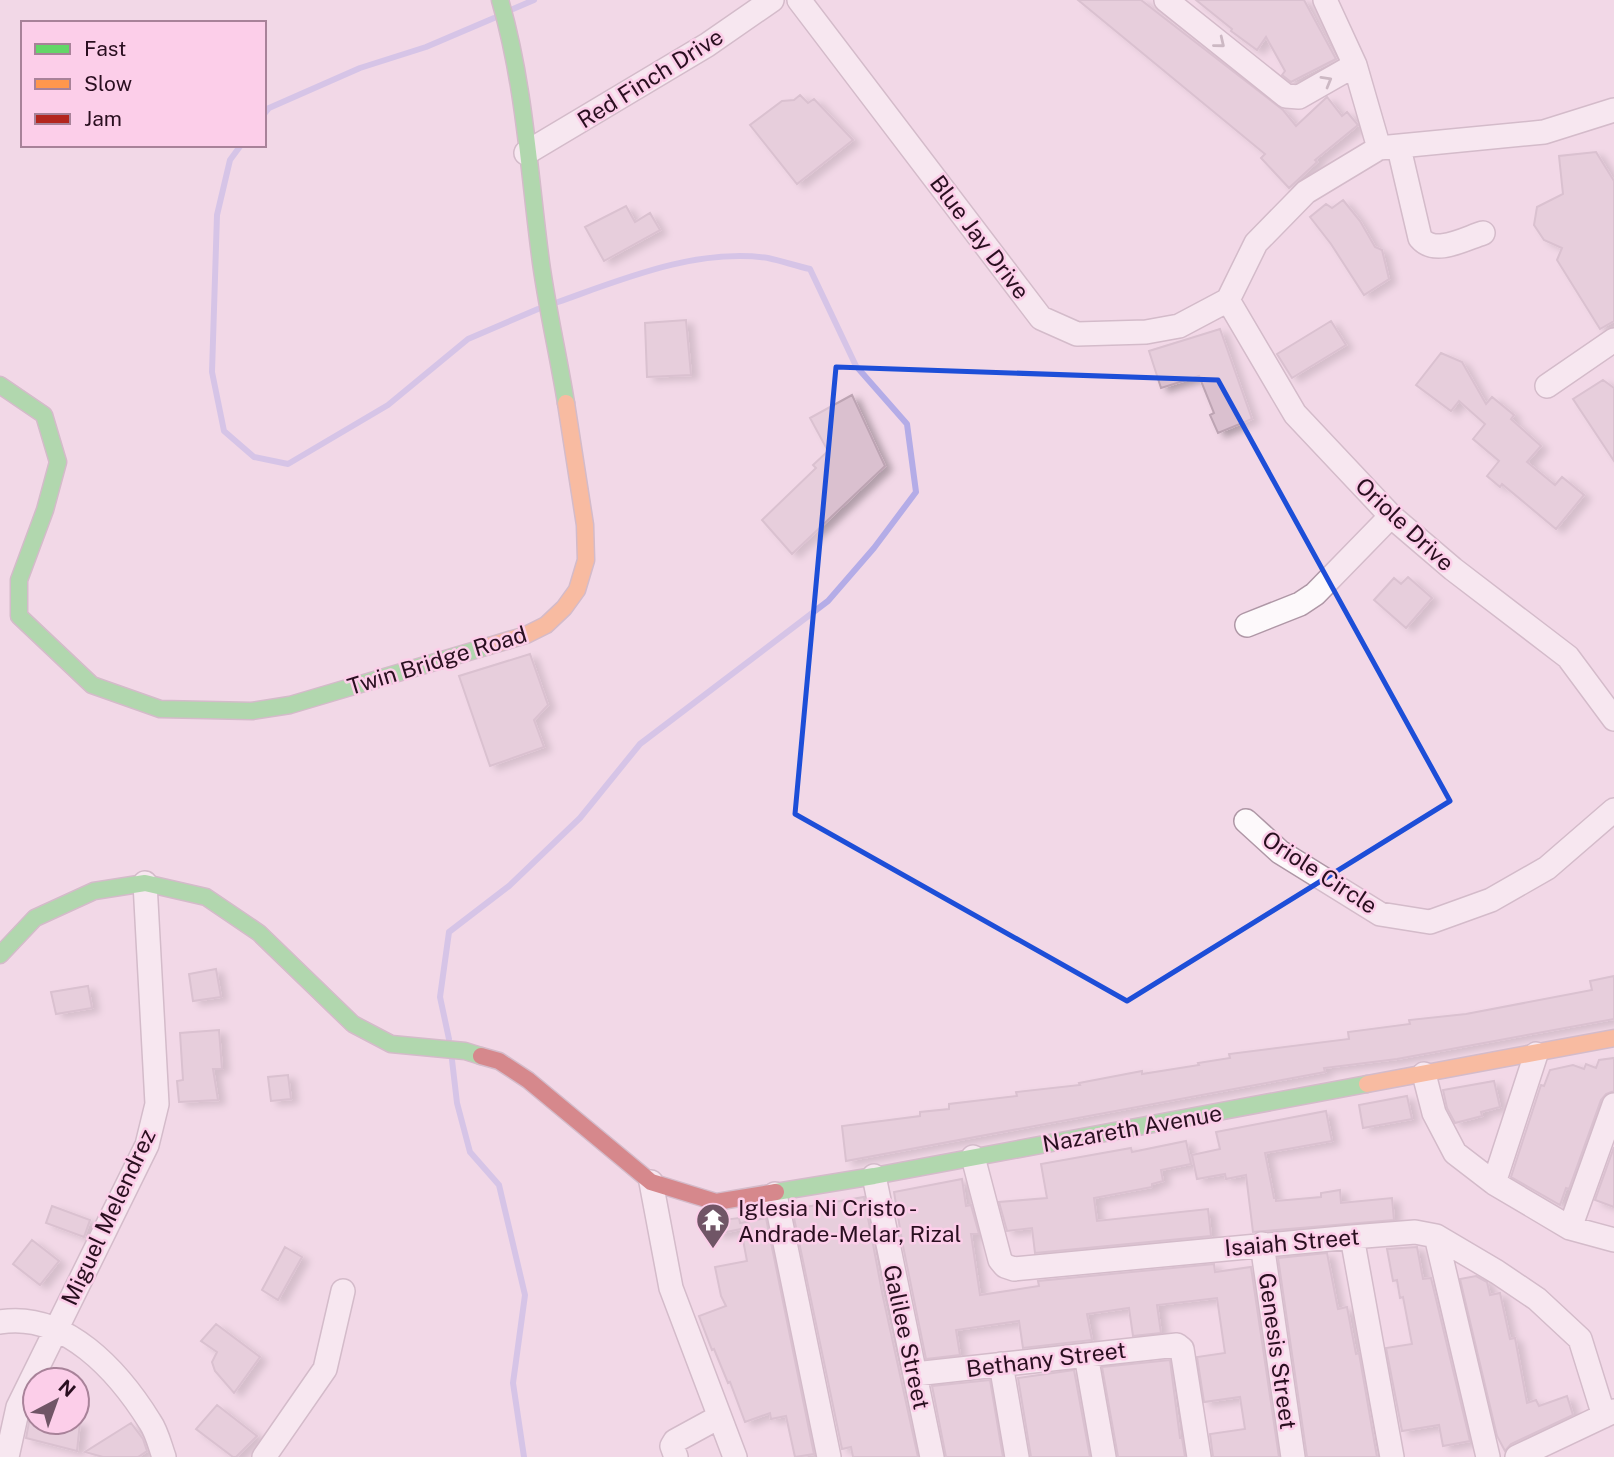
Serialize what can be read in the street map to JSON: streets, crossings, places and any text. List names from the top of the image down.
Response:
{
  "streets": {
    "street": [
      "Red Finch Drive",
      "Blue Jay Drive",
      "Oriole Drive",
      "Twin Bridge Road",
      "Oriole Circle",
      "Nazareth Avenue",
      "Miguel Melendrez",
      "Isaiah Street",
      "Galilee Street",
      "Genesis Street",
      "Bethany Street"
    ]
  },
  "crossings": [
    ["Red Finch Drive", "Twin Bridge Road"],
    ["Blue Jay Drive", "Oriole Drive"],
    ["Nazareth Avenue", "Isaiah Street"],
    ["Nazareth Avenue", "Galilee Street"],
    ["Isaiah Street", "Genesis Street"],
    ["Galilee Street", "Bethany Street"]
  ],
  "places": {
    "temple": ["Iglesia Ni Cristo - Andrade-Melar, Rizal"]
  },
  "legend": ["Fast", "Slow", "Jam"],
  "north": "top right"
}
